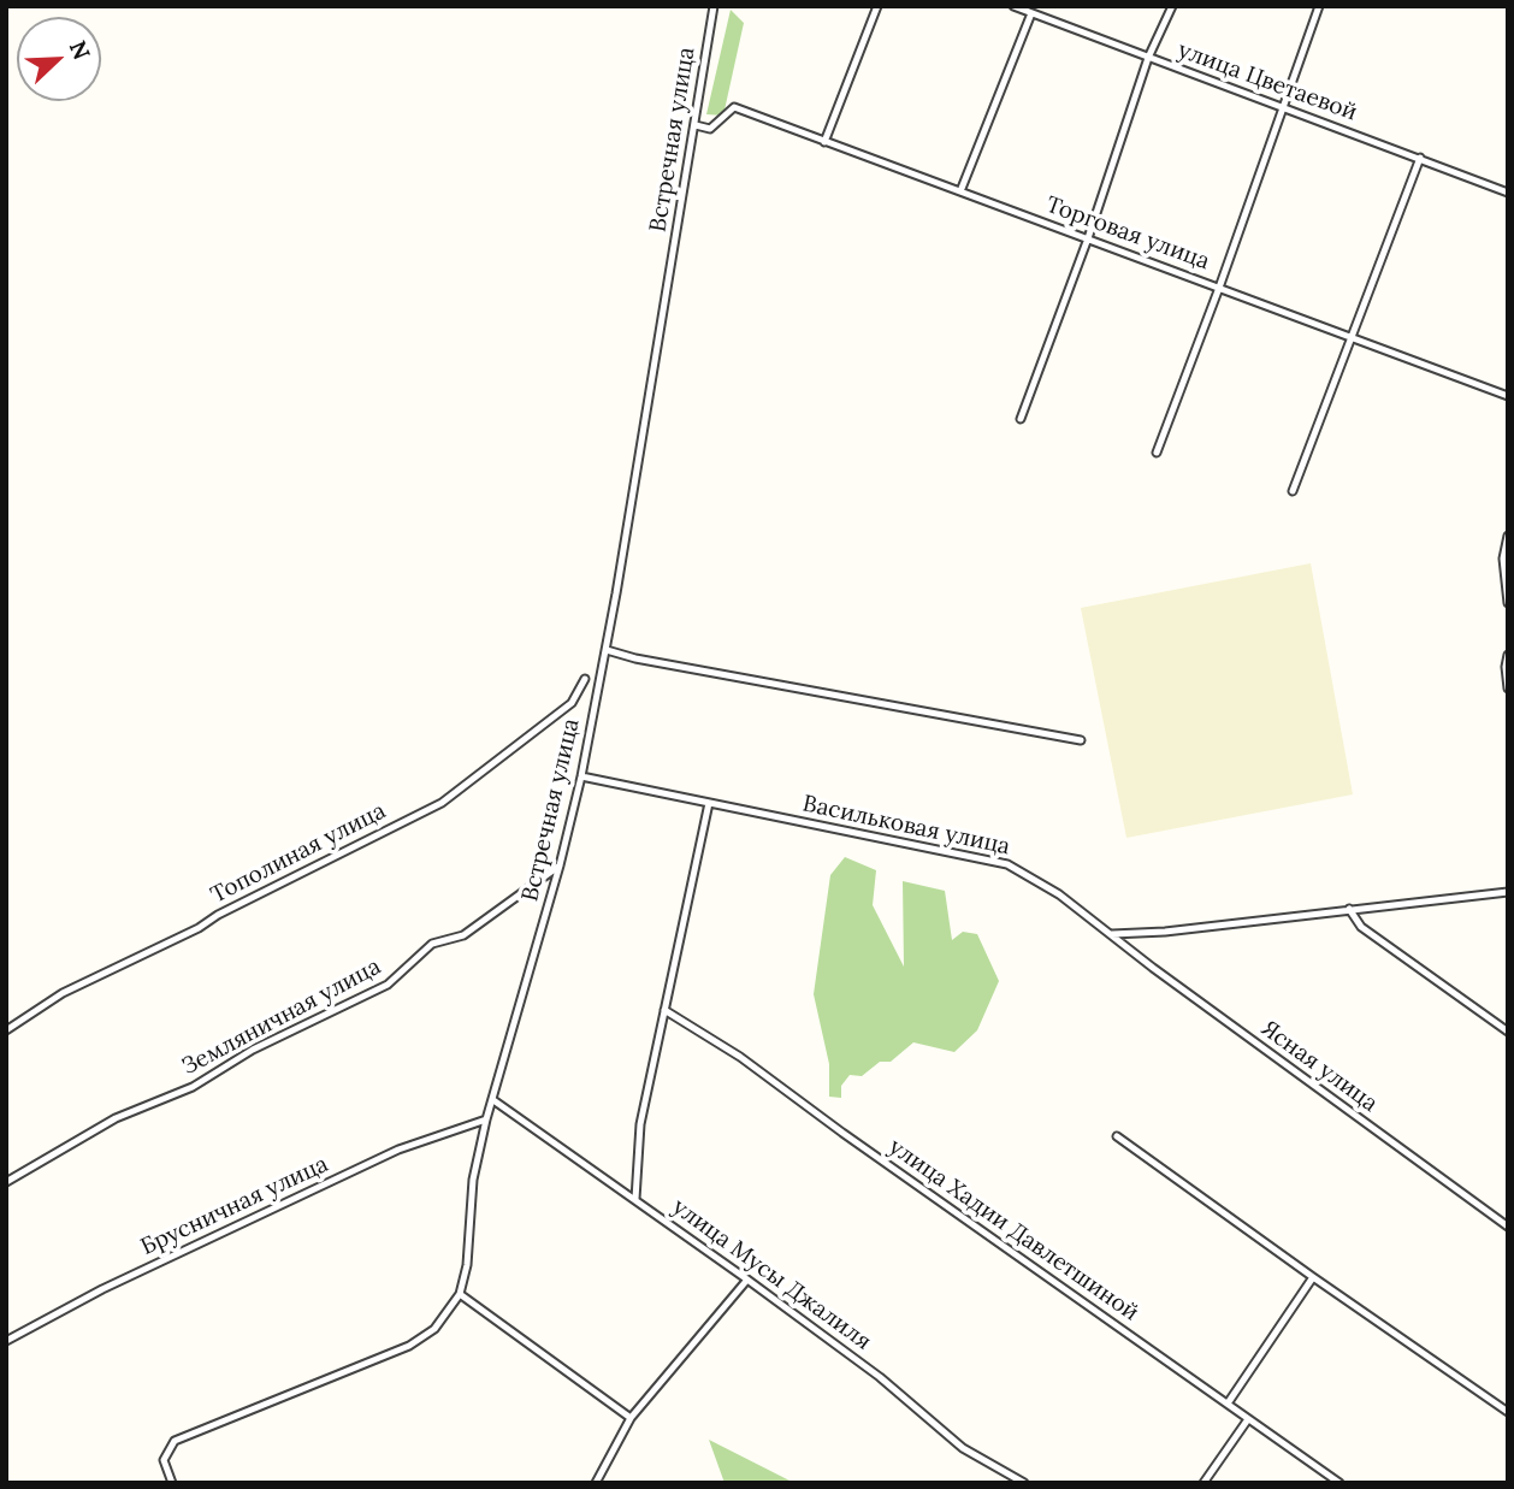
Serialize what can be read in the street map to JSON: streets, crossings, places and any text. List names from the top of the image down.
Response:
{
  "streets": {
    "street": [
      "улица Цветаевой",
      "Встречная улица",
      "Торговая улица",
      "Васильковая улица",
      "Тополиная улица",
      "Земляничная улица",
      "Ясная улица",
      "Брусничная улица",
      "улица Хадии Давлетшиной",
      "улица Мусы Джалиля"
    ]
  },
  "crossings": [
    ["Встречная улица", "Торговая улица"],
    ["Встречная улица", "Васильковая улица"],
    ["Встречная улица", "Земляничная улица"],
    ["Встречная улица", "Брусничная улица"],
    ["Встречная улица", "улица Мусы Джалиля"],
    ["Васильковая улица", "Ясная улица"]
  ],
  "north": "top right"
}
